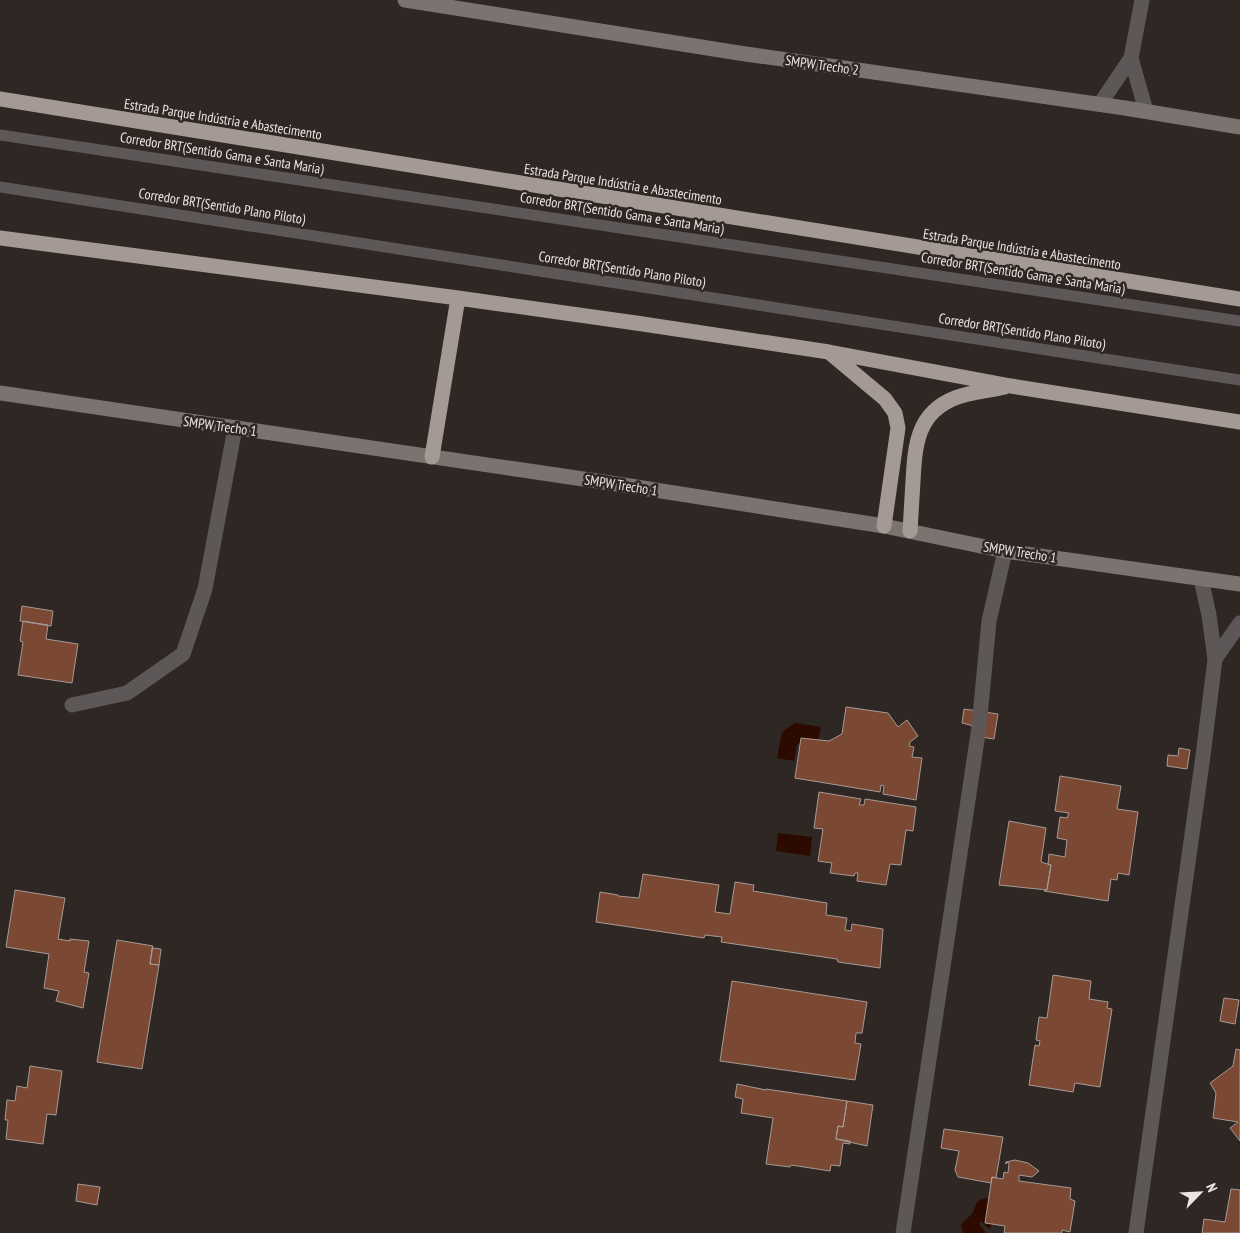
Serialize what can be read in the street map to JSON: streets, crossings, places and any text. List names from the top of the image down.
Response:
{
  "streets": {
    "highway": ["Estrada Parque Indústria e Abastecimento"],
    "street": ["SMPW Trecho 2", "SMPW Trecho 1"],
    "lane": ["Corredor BRT(Sentido Gama e Santa Maria)", "Corredor BRT(Sentido Plano Piloto)"]
  },
  "north": "top right"
}
